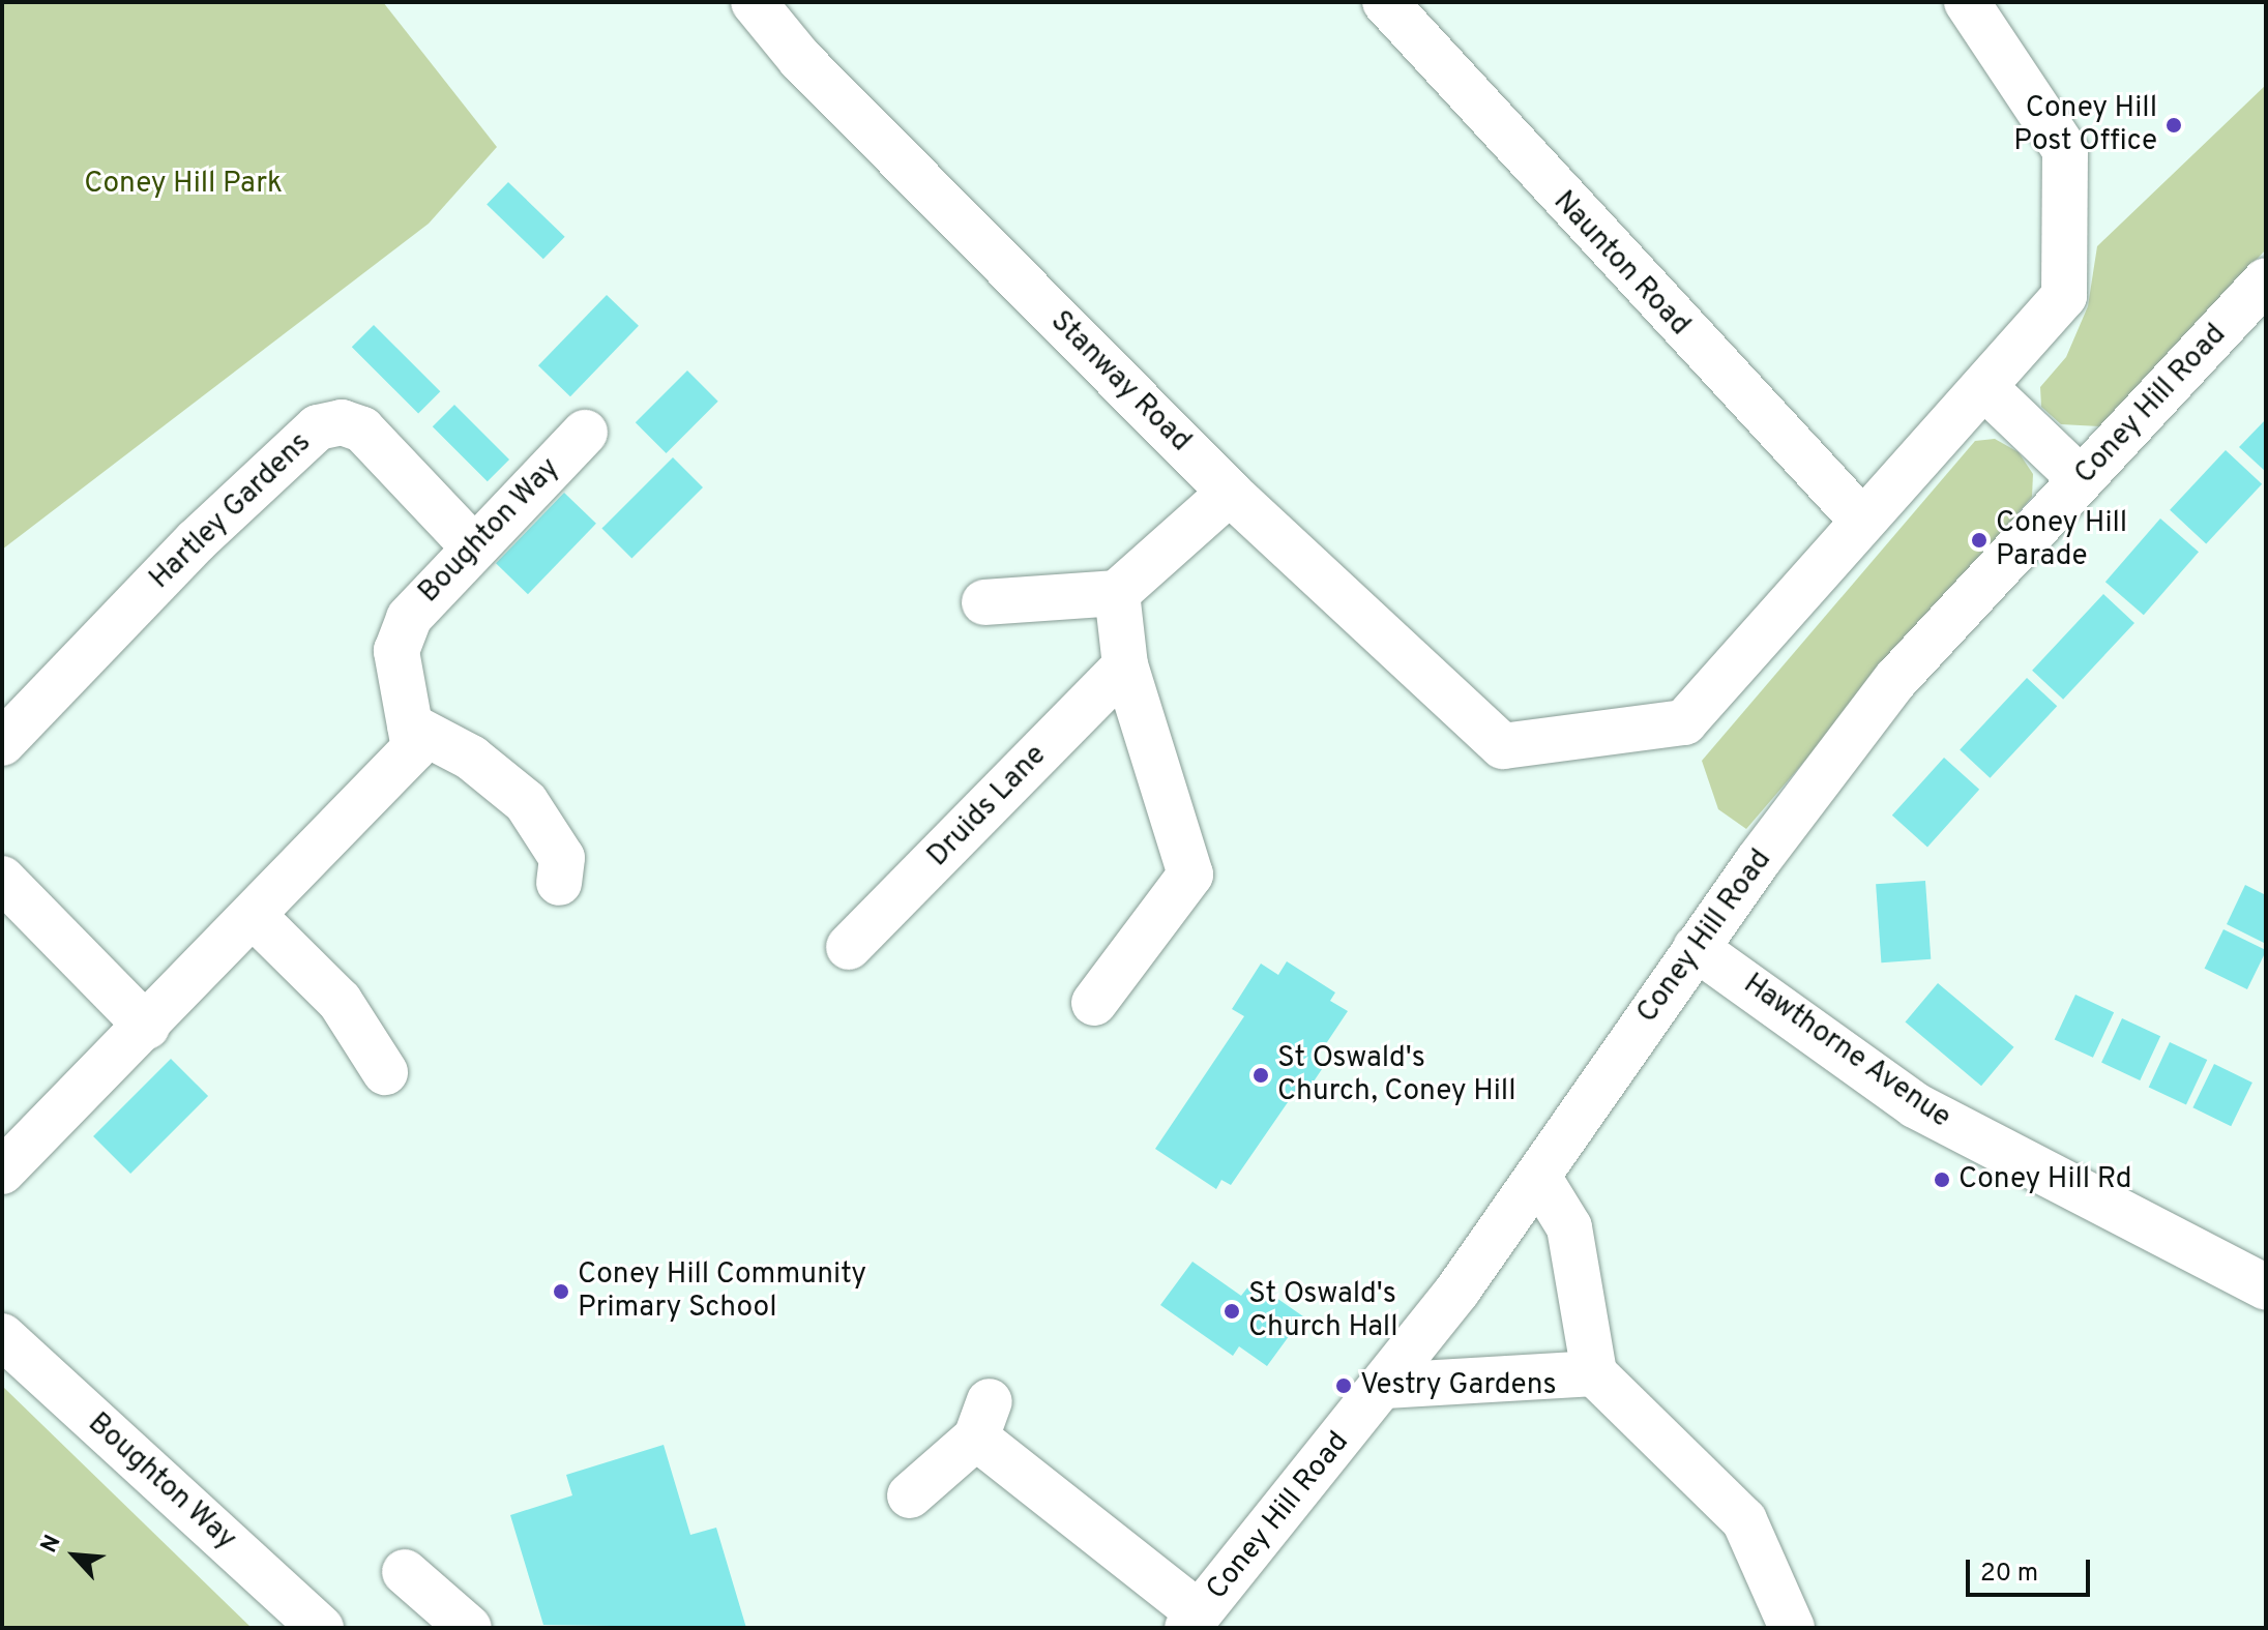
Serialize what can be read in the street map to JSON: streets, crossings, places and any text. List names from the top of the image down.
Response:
{
  "streets": {
    "street": [
      "Naunton Road",
      "Stanway Road",
      "Coney Hill Road",
      "Hartley Gardens",
      "Boughton Way",
      "Druids Lane",
      "Hawthorne Avenue"
    ]
  },
  "crossings": [
    ["Naunton Road", "Stanway Road"],
    ["Coney Hill Road", "Hawthorne Avenue"],
    ["Hartley Gardens", "Boughton Way"]
  ],
  "parks": ["Coney Hill Park"],
  "places": [
    "Coney Hill Post Office",
    "Coney Hill Parade",
    "St Oswald's Church, Coney Hill",
    "Coney Hill Rd",
    "Coney Hill Community Primary School",
    "St Oswald's Church Hall",
    "Vestry Gardens"
  ],
  "scale_bar": "20 m",
  "north": "top left"
}
